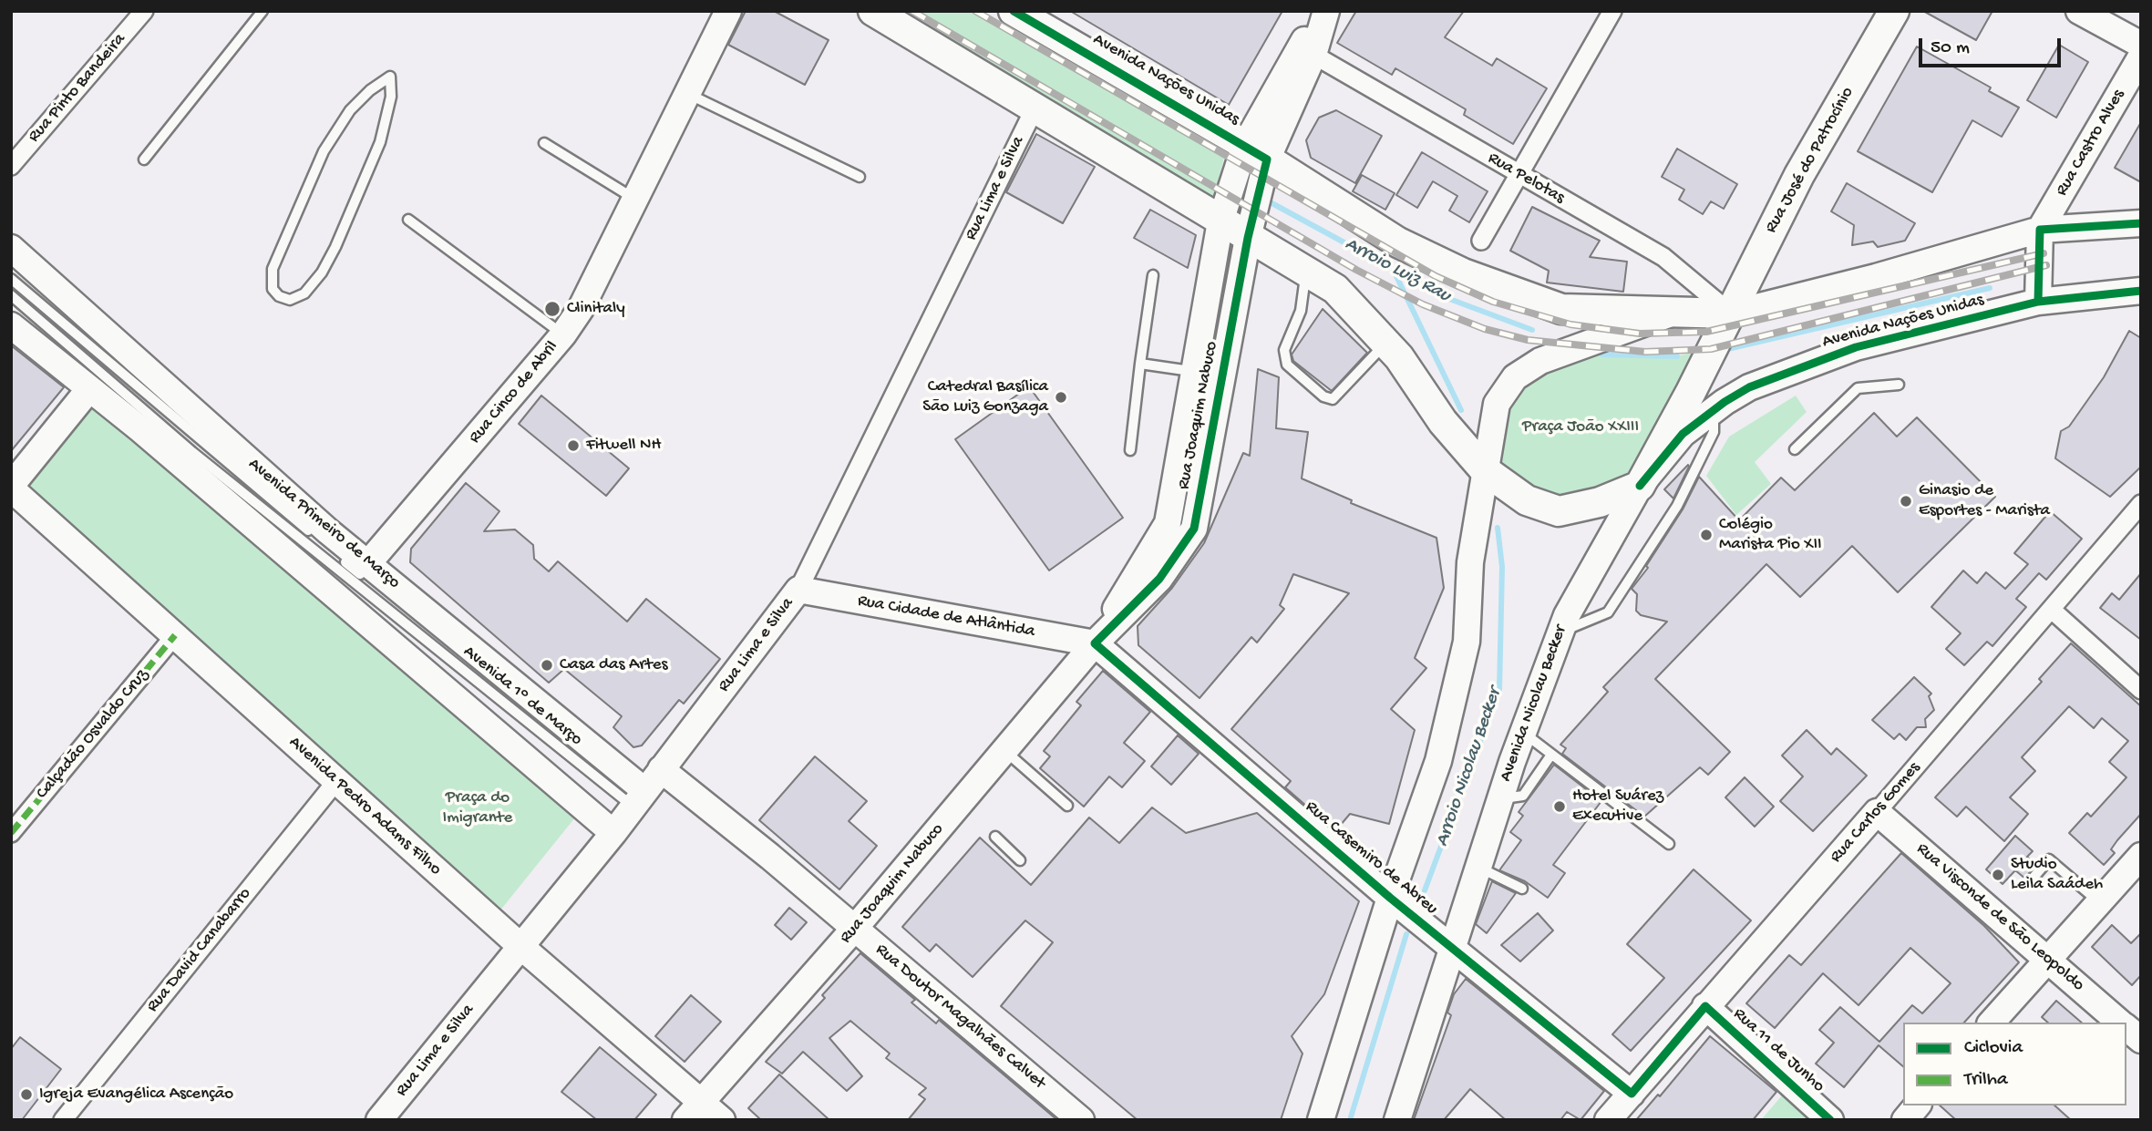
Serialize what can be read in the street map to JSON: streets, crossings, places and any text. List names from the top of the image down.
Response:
{
  "streets": {
    "main road": ["Avenida Nações Unidas", "Rua José do Patrocínio", "Avenida Nicolau Becker"],
    "street": [
      "Rua Pinto Bandeira",
      "Rua Castro Alves",
      "Rua Pelotas",
      "Rua Lima e Silva",
      "Rua Cinco de Abril",
      "Rua Joaquim Nabuco",
      "Avenida Primeiro de Março",
      "Rua Cidade de Atlântida",
      "Calçadão Osvaldo Cruz",
      "Avenida Pedro Adams Filho",
      "Rua Carlos Gomes",
      "Rua Casemiro de Abreu",
      "Rua Visconde de São Leopoldo",
      "Rua David Canabarro",
      "Rua Doutor Magalhães Calvet",
      "Rua 11 de Junho"
    ],
    "lane": ["Avenida 1° de Março"]
  },
  "crossings": [
    ["Avenida Nações Unidas", "Rua Castro Alves"],
    ["Avenida Nações Unidas", "Rua José do Patrocínio"],
    ["Avenida Nações Unidas", "Rua Pelotas"],
    ["Avenida Nações Unidas", "Rua Lima e Silva"],
    ["Avenida Nações Unidas", "Rua Joaquim Nabuco"],
    ["Avenida Nações Unidas", "Avenida Nicolau Becker"],
    ["Rua José do Patrocínio", "Rua Pelotas"],
    ["Rua José do Patrocínio", "Avenida Nicolau Becker"],
    ["Rua Pelotas", "Rua Joaquim Nabuco"],
    ["Rua Pelotas", "Avenida Nicolau Becker"],
    ["Rua Lima e Silva", "Avenida Primeiro de Março"],
    ["Rua Lima e Silva", "Rua Cidade de Atlântida"],
    ["Rua Lima e Silva", "Avenida 1° de Março"],
    ["Rua Lima e Silva", "Avenida Pedro Adams Filho"],
    ["Rua Lima e Silva", "Rua Doutor Magalhães Calvet"],
    ["Rua Cinco de Abril", "Avenida Primeiro de Março"],
    ["Rua Cinco de Abril", "Avenida 1° de Março"],
    ["Rua Joaquim Nabuco", "Rua Cidade de Atlântida"],
    ["Rua Joaquim Nabuco", "Avenida Pedro Adams Filho"],
    ["Rua Joaquim Nabuco", "Rua Casemiro de Abreu"],
    ["Rua Joaquim Nabuco", "Rua Doutor Magalhães Calvet"],
    ["Avenida Primeiro de Março", "Avenida 1° de Março"],
    ["Rua Cidade de Atlântida", "Rua Casemiro de Abreu"],
    ["Avenida Nicolau Becker", "Rua Casemiro de Abreu"],
    ["Calçadão Osvaldo Cruz", "Avenida Pedro Adams Filho"],
    ["Avenida Pedro Adams Filho", "Rua David Canabarro"],
    ["Rua Carlos Gomes", "Rua Casemiro de Abreu"],
    ["Rua Carlos Gomes", "Rua Visconde de São Leopoldo"],
    ["Rua Carlos Gomes", "Rua 11 de Junho"]
  ],
  "water": ["Arroio Luiz Rau", "Arroio Nicolau Becker"],
  "parks": ["Praça João XXIII", "Praça do Imigrante"],
  "places": [
    "Clinitaly",
    "Catedral Basílica São Luiz Gonzaga",
    "Fitwell NH",
    "Ginasio de Esportes - Marista",
    "Colégio Marista Pio XII",
    "Casa das Artes",
    "Hotel Suárez Executive",
    "Studio Leila Saádeh",
    "Igreja Evangélica Ascenção"
  ],
  "legend": ["Ciclovia", "Trilha"],
  "scale_bar": "50 m"
}
